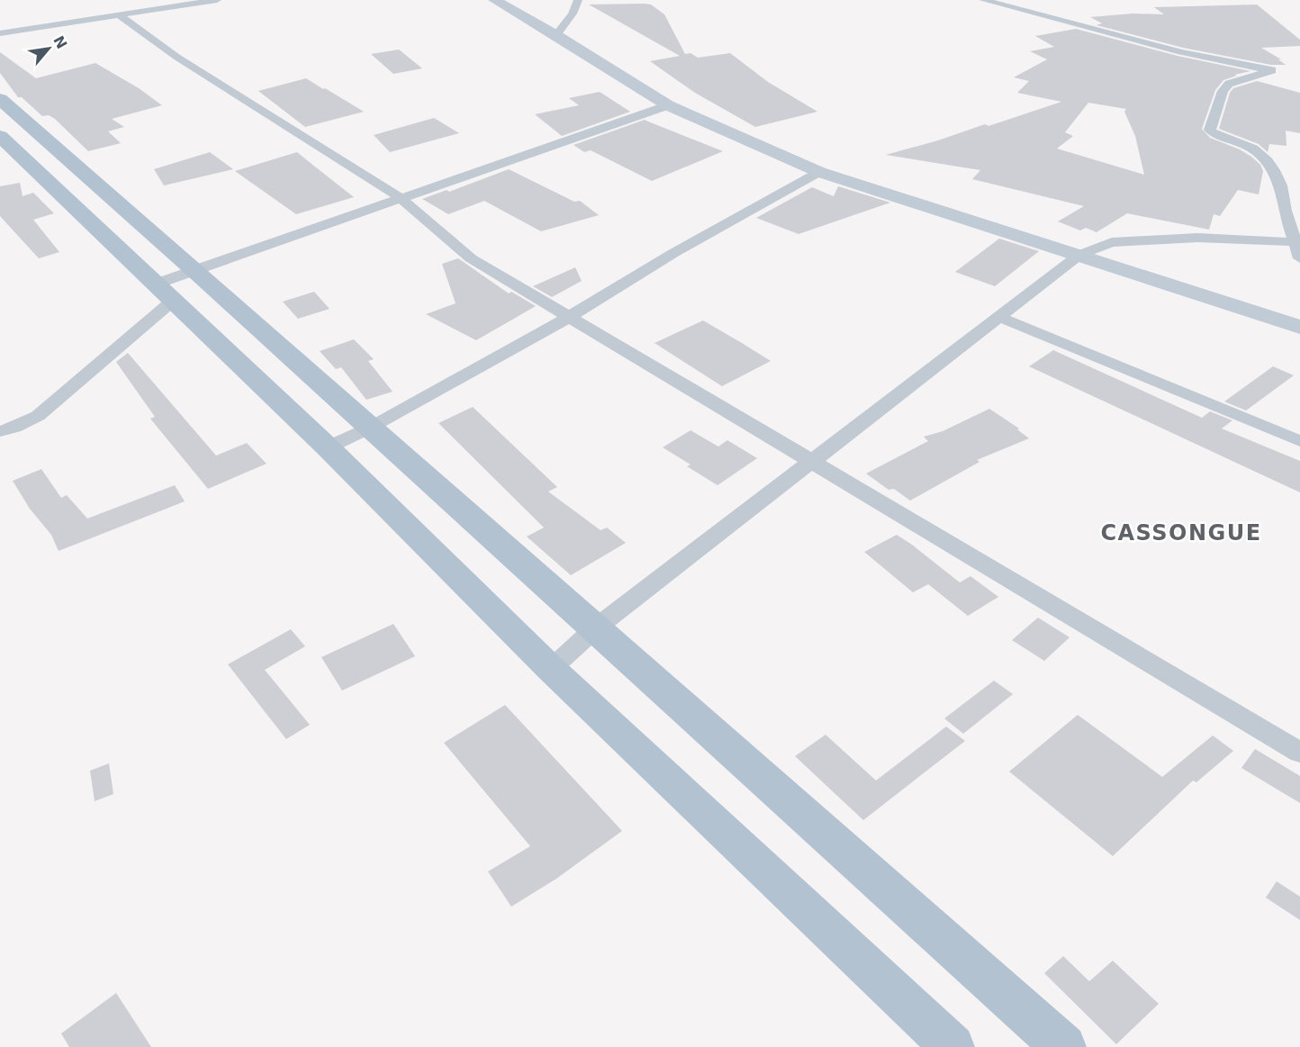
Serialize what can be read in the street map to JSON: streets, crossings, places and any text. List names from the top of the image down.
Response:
{
  "districts": ["CASSONGUE"],
  "north": "top right"
}
